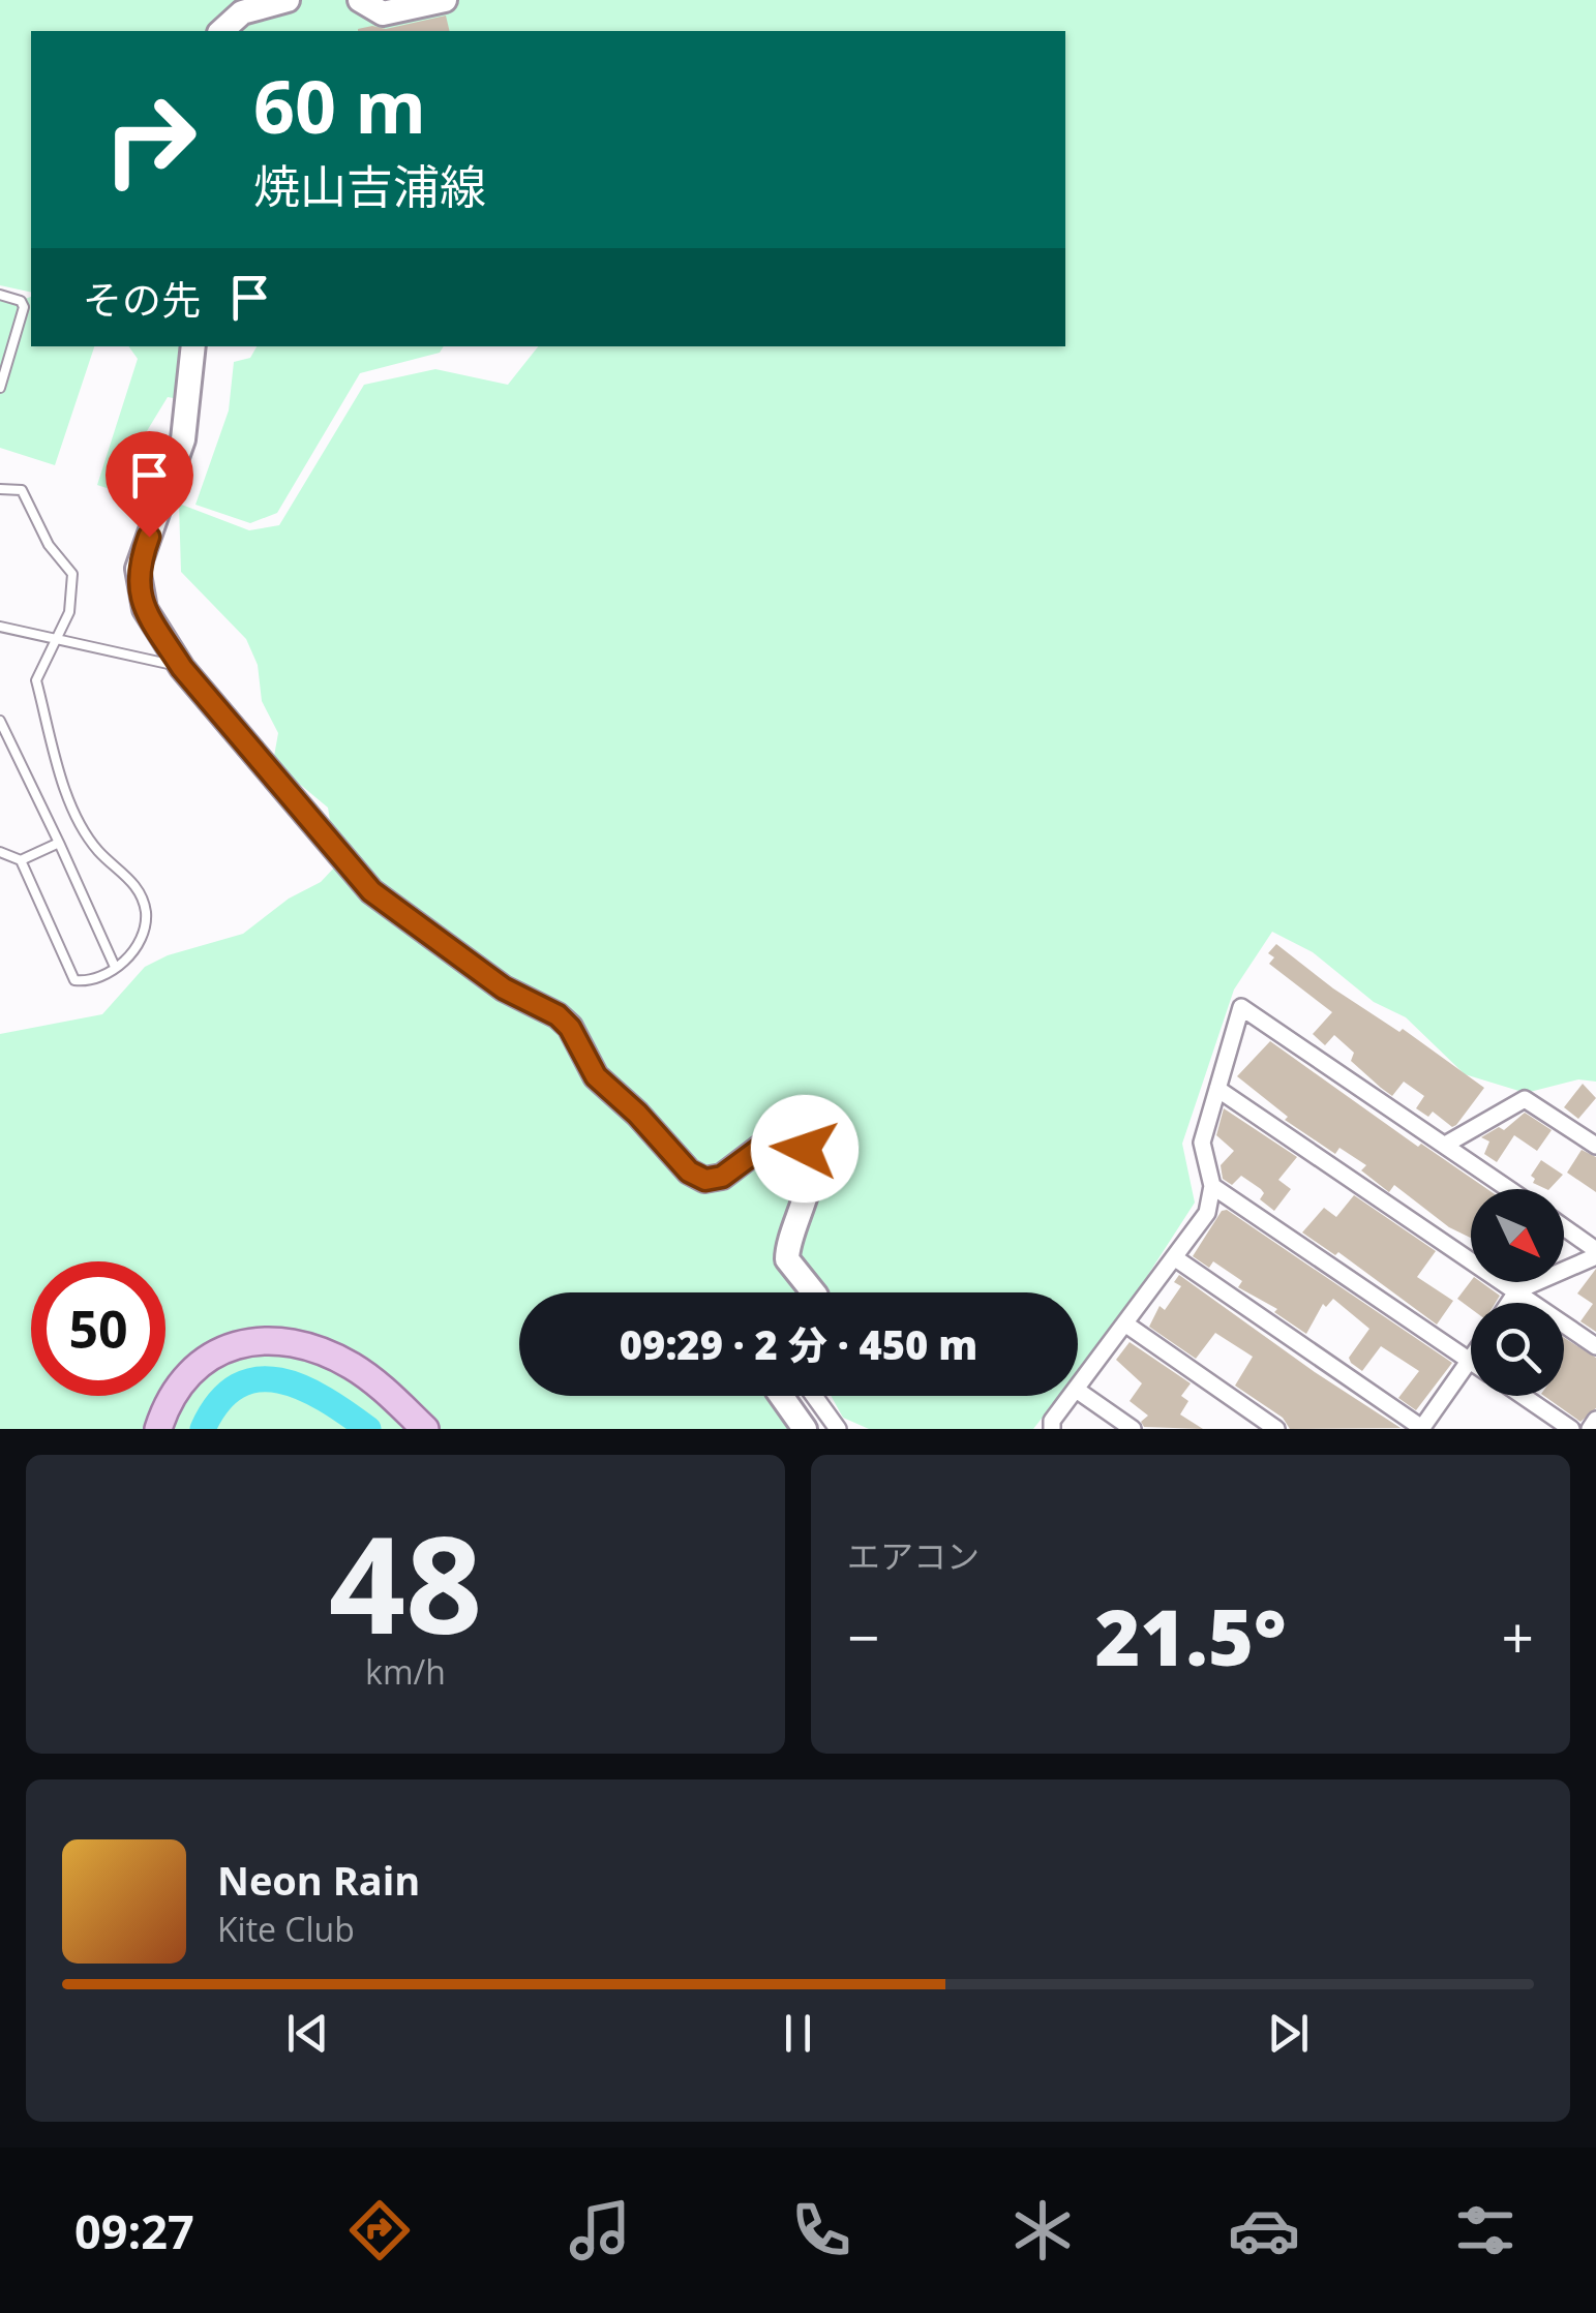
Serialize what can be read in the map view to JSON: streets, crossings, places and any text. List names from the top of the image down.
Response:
{
  "north": "bottom right",
  "page": {
    "turn": ["60 m", "焼山吉浦線"],
    "then": "その先",
    "limit": "50",
    "trip": "09:29 · 2 分 · 450 m",
    "tile": [
      ["48", "km/h"],
      "エアコン"
    ],
    "heat": ["−", "21.5°", "+"],
    "song": ["Neon Rain", "Kite Club"],
    "tabs": "09:27"
  }
}
